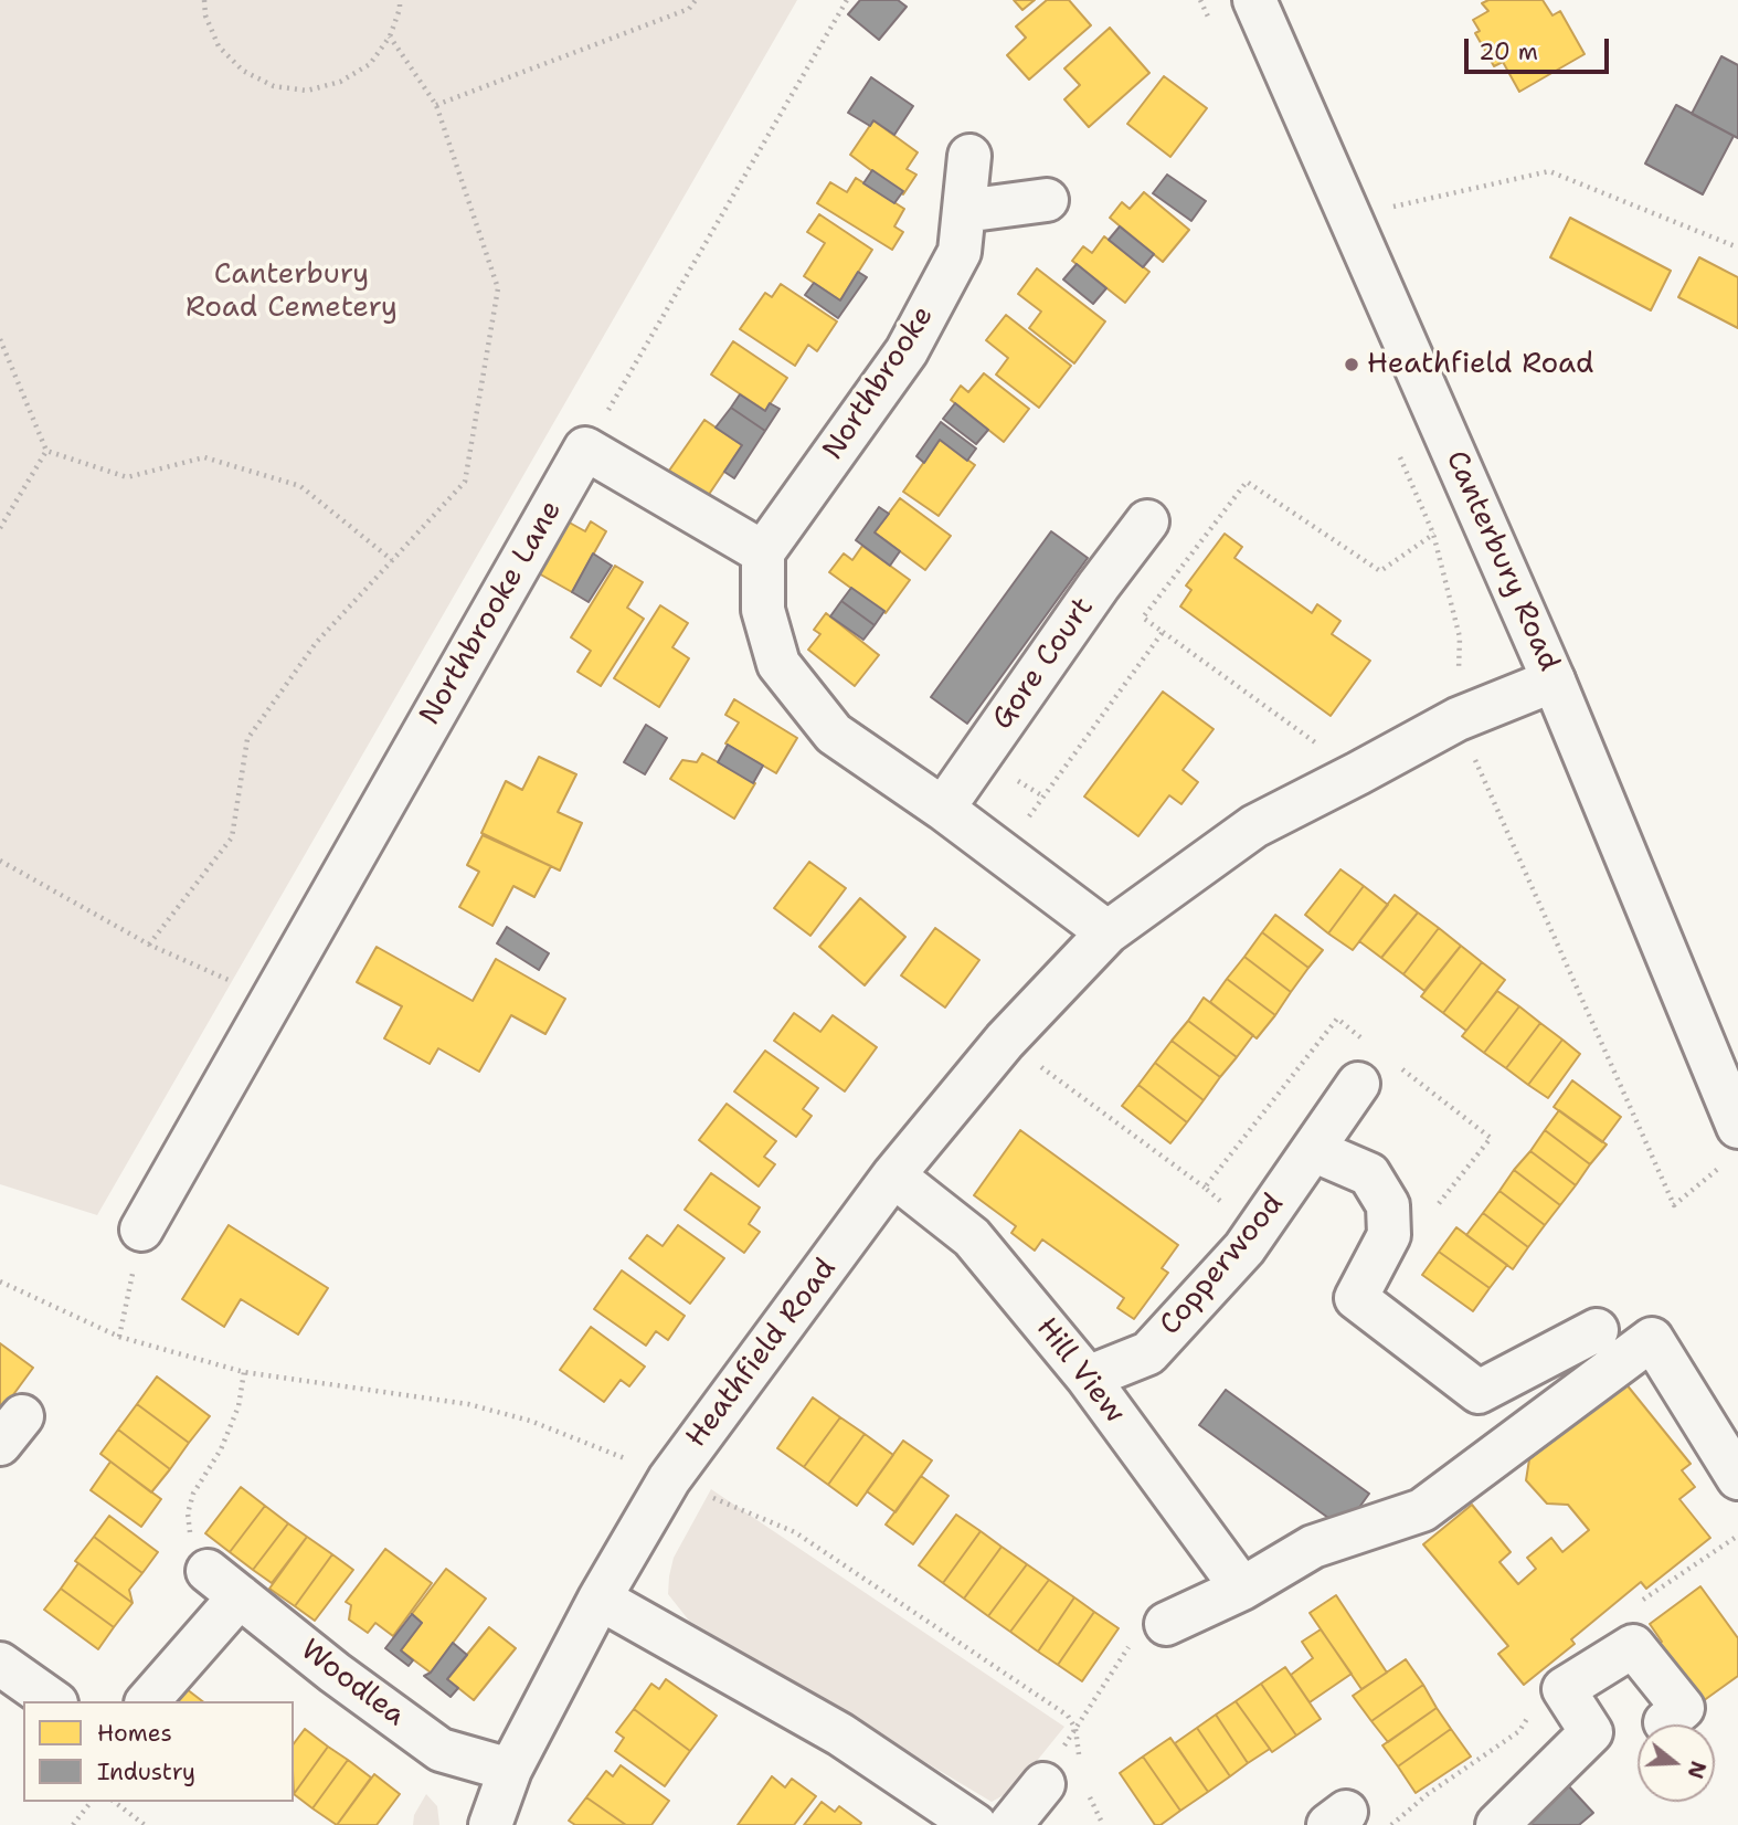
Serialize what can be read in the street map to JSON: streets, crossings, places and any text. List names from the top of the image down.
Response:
{
  "streets": {
    "street": [
      "Northbrooke",
      "Canterbury Road",
      "Northbrooke Lane",
      "Gore Court",
      "Copperwood",
      "Heathfield Road",
      "Hill View",
      "Woodlea"
    ]
  },
  "crossings": [
    ["Canterbury Road", "Heathfield Road"],
    ["Copperwood", "Hill View"],
    ["Heathfield Road", "Hill View"],
    ["Heathfield Road", "Woodlea"]
  ],
  "parks": ["Canterbury Road Cemetery"],
  "places": ["Heathfield Road"],
  "legend": ["Homes", "Industry"],
  "scale_bar": "20 m",
  "north": "right"
}
